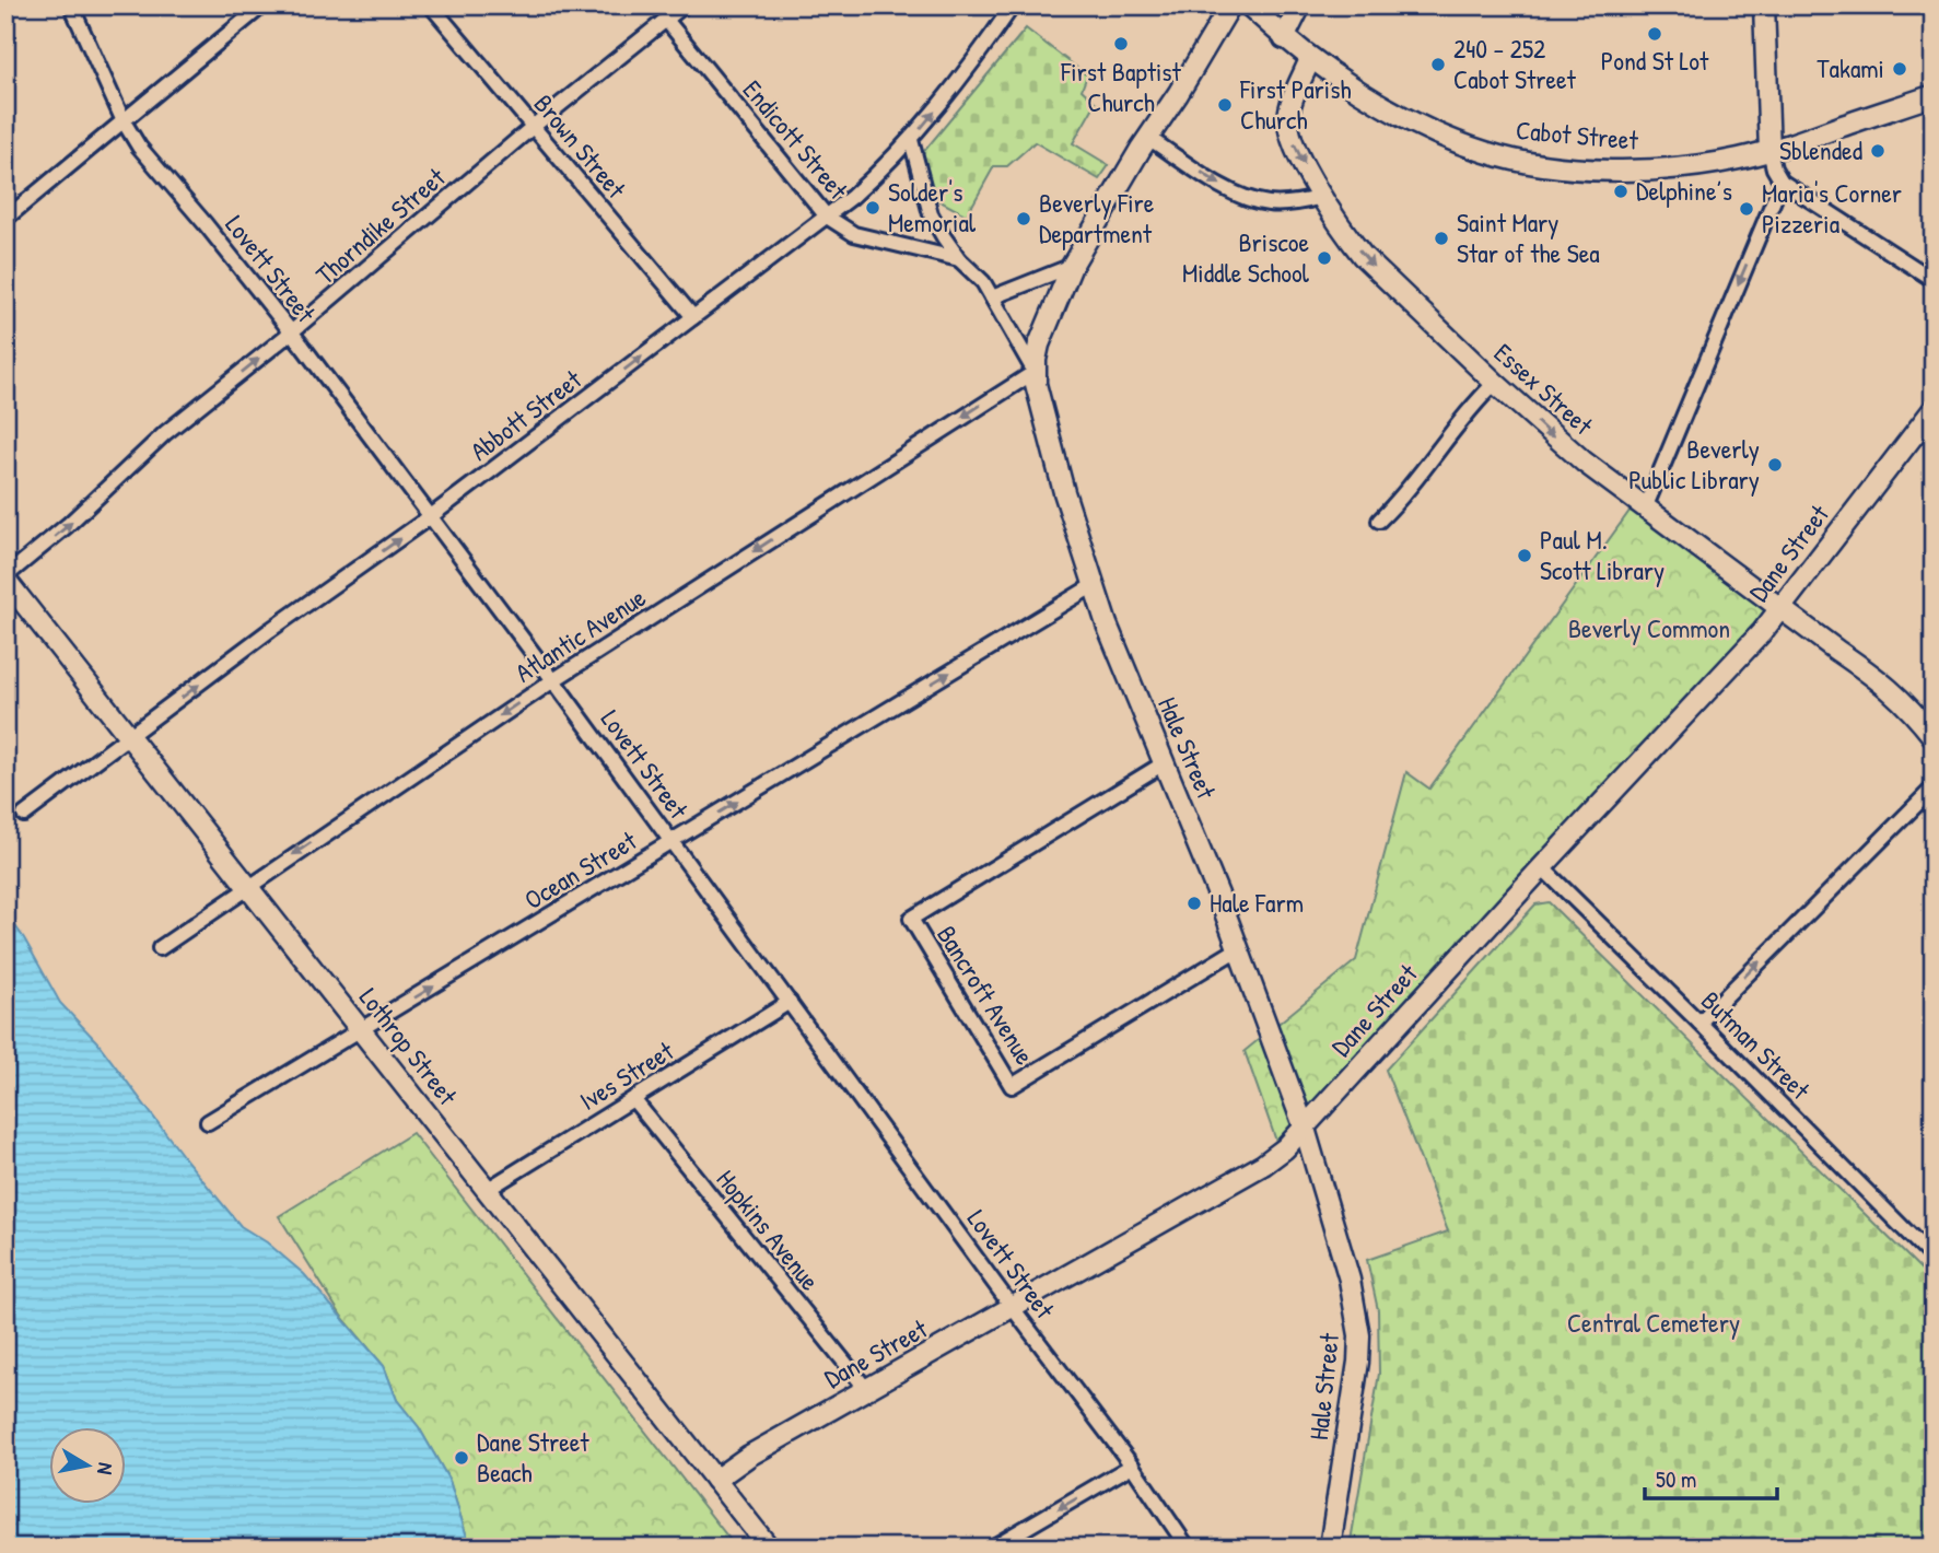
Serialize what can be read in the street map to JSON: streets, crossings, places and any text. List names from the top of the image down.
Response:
{
  "streets": {
    "main road": [
      "Cabot Street",
      "Essex Street",
      "Dane Street",
      "Hale Street",
      "Lothrop Street"
    ],
    "street": [
      "Endicott Street",
      "Brown Street",
      "Thorndike Street",
      "Lovett Street",
      "Abbott Street",
      "Atlantic Avenue",
      "Ocean Street",
      "Bancroft Avenue",
      "Butman Street",
      "Ives Street",
      "Hopkins Avenue"
    ]
  },
  "crossings": [
    ["Cabot Street", "Essex Street"],
    ["Endicott Street", "Thorndike Street"],
    ["Endicott Street", "Abbott Street"],
    ["Brown Street", "Thorndike Street"],
    ["Brown Street", "Abbott Street"],
    ["Thorndike Street", "Lovett Street"],
    ["Thorndike Street", "Lothrop Street"],
    ["Lovett Street", "Abbott Street"],
    ["Lovett Street", "Dane Street"],
    ["Lovett Street", "Atlantic Avenue"],
    ["Lovett Street", "Ocean Street"],
    ["Lovett Street", "Ives Street"],
    ["Essex Street", "Dane Street"],
    ["Abbott Street", "Lothrop Street"],
    ["Dane Street", "Hale Street"],
    ["Dane Street", "Butman Street"],
    ["Dane Street", "Lothrop Street"],
    ["Dane Street", "Hopkins Avenue"],
    ["Atlantic Avenue", "Hale Street"],
    ["Atlantic Avenue", "Lothrop Street"],
    ["Hale Street", "Ocean Street"],
    ["Hale Street", "Bancroft Avenue"],
    ["Ocean Street", "Lothrop Street"],
    ["Lothrop Street", "Ives Street"],
    ["Ives Street", "Hopkins Avenue"]
  ],
  "one_way": [
    "Thorndike Street",
    "Essex Street",
    "Abbott Street",
    "Atlantic Avenue",
    "Ocean Street"
  ],
  "parks": ["Beverly Common", "Central Cemetery"],
  "places": [
    "Pond St Lot",
    "First Baptist Church",
    "240 - 252 Cabot Street",
    "Takami",
    "First Parish Church",
    "Sblended",
    "Delphine’s",
    "Solder's Memorial",
    "Maria's Corner Pizzeria",
    "Beverly Fire Department",
    "Saint Mary Star of the Sea",
    "Briscoe Middle School",
    "Beverly Public Library",
    "Paul M. Scott Library",
    "Hale Farm",
    "Dane Street Beach"
  ],
  "scale_bar": "50 m",
  "north": "right"
}
